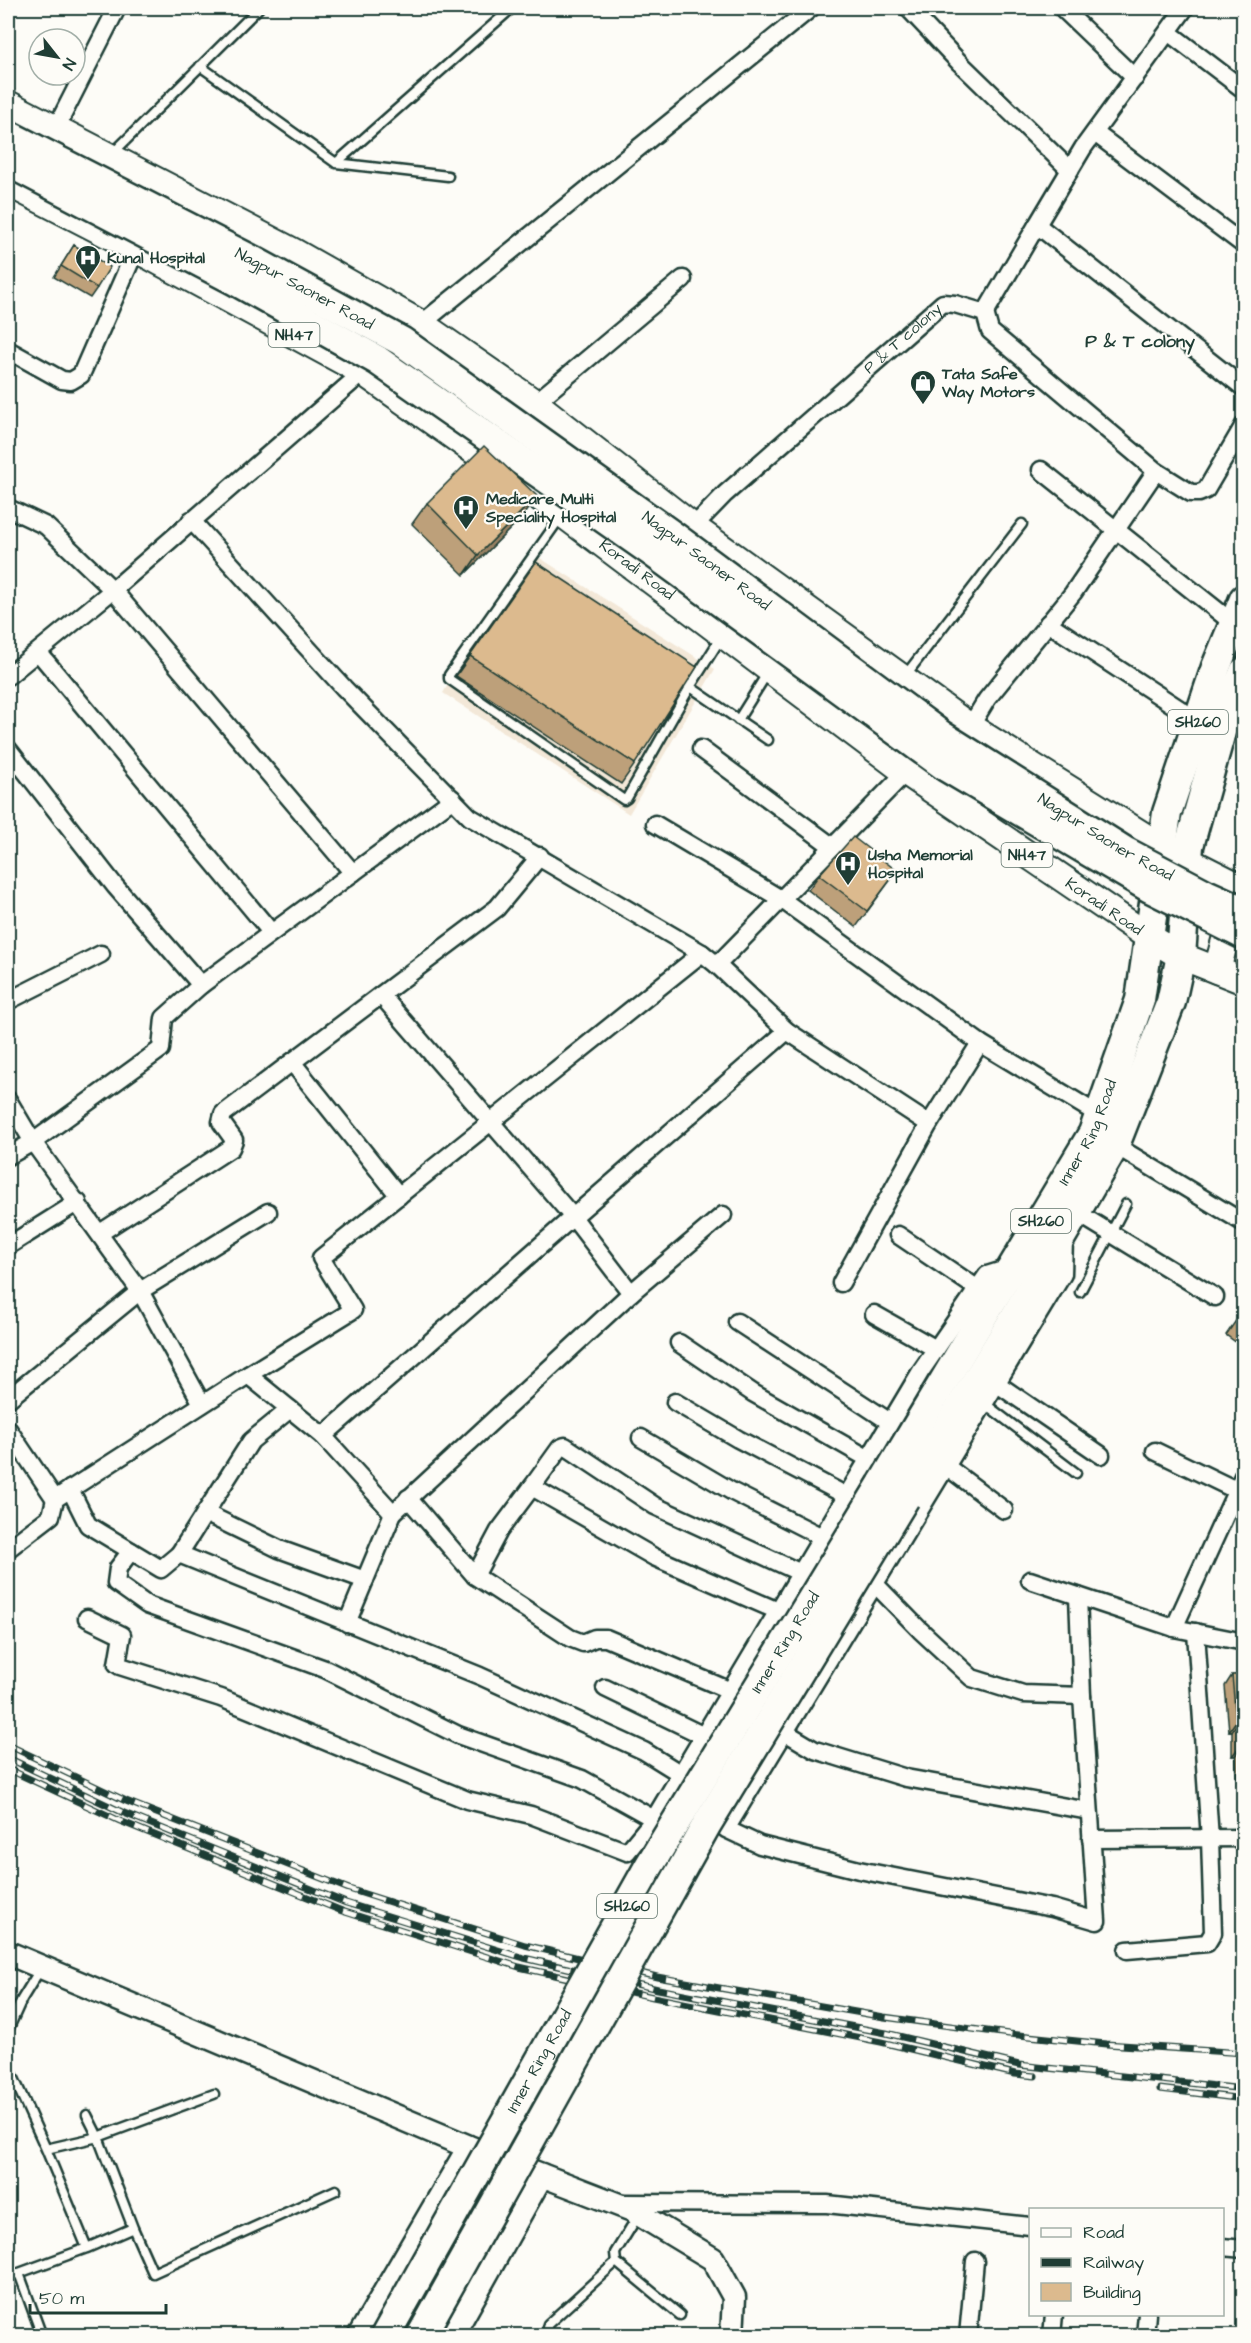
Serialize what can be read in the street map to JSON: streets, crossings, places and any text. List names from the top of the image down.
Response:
{
  "streets": {
    "highway": [
      "Nagpur Saoner Road",
      "NH47",
      "SH260",
      "Inner Ring Road"
    ],
    "main road": ["Koradi Road"],
    "street": ["P & T colony"]
  },
  "crossings": [
    ["NH47", "Koradi Road"],
    ["NH47", "SH260"],
    ["NH47", "Inner Ring Road"],
    ["Koradi Road", "SH260"],
    ["Koradi Road", "Inner Ring Road"],
    ["SH260", "Inner Ring Road"]
  ],
  "districts": ["P & T colony"],
  "places": {
    "hospital": ["Kunal Hospital", "Medicare Multi Speciality Hospital", "Usha Memorial Hospital"],
    "shop": ["Tata Safe Way Motors"]
  },
  "legend": ["Road", "Railway", "Building"],
  "scale_bar": "50 m",
  "north": "bottom right"
}
